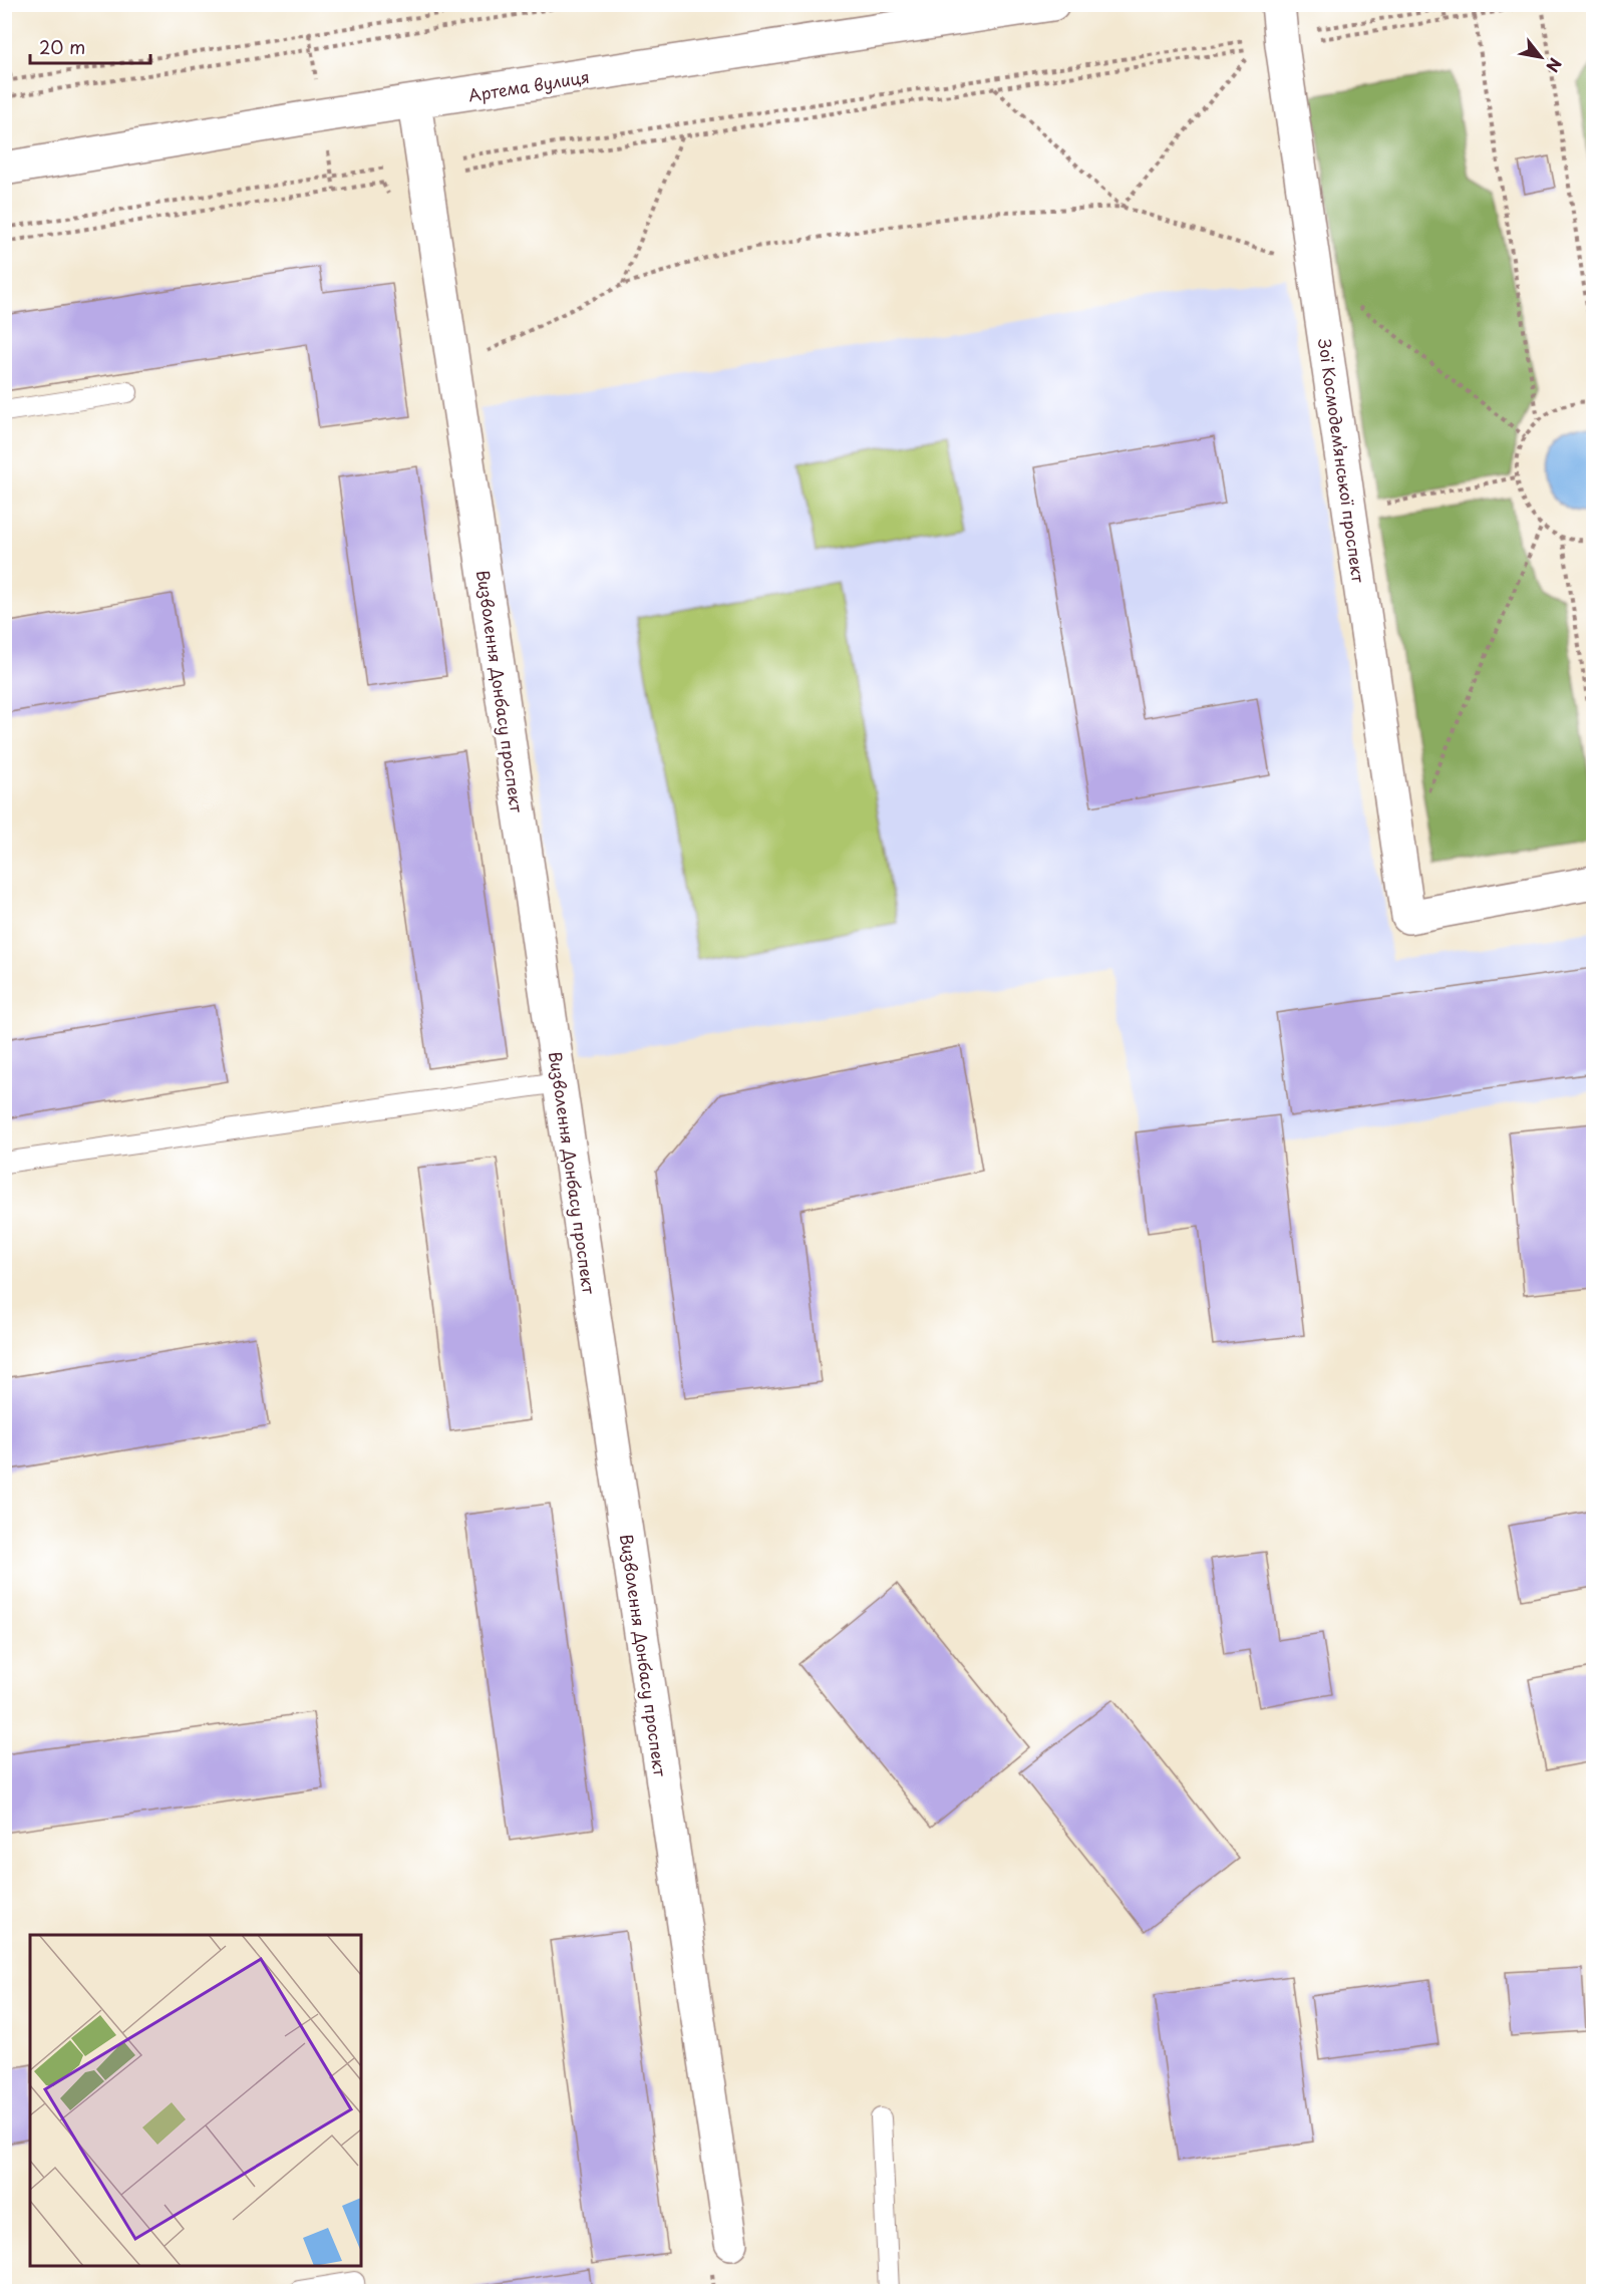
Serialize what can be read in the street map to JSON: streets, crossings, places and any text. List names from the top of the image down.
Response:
{
  "streets": {
    "street": ["Артема вулиця", "Зої Космодем’янської проспект", "Визволення Донбасу проспект"]
  },
  "crossings": [
    ["Артема вулиця", "Визволення Донбасу проспект"]
  ],
  "scale_bar": "20 m",
  "north": "bottom right"
}
